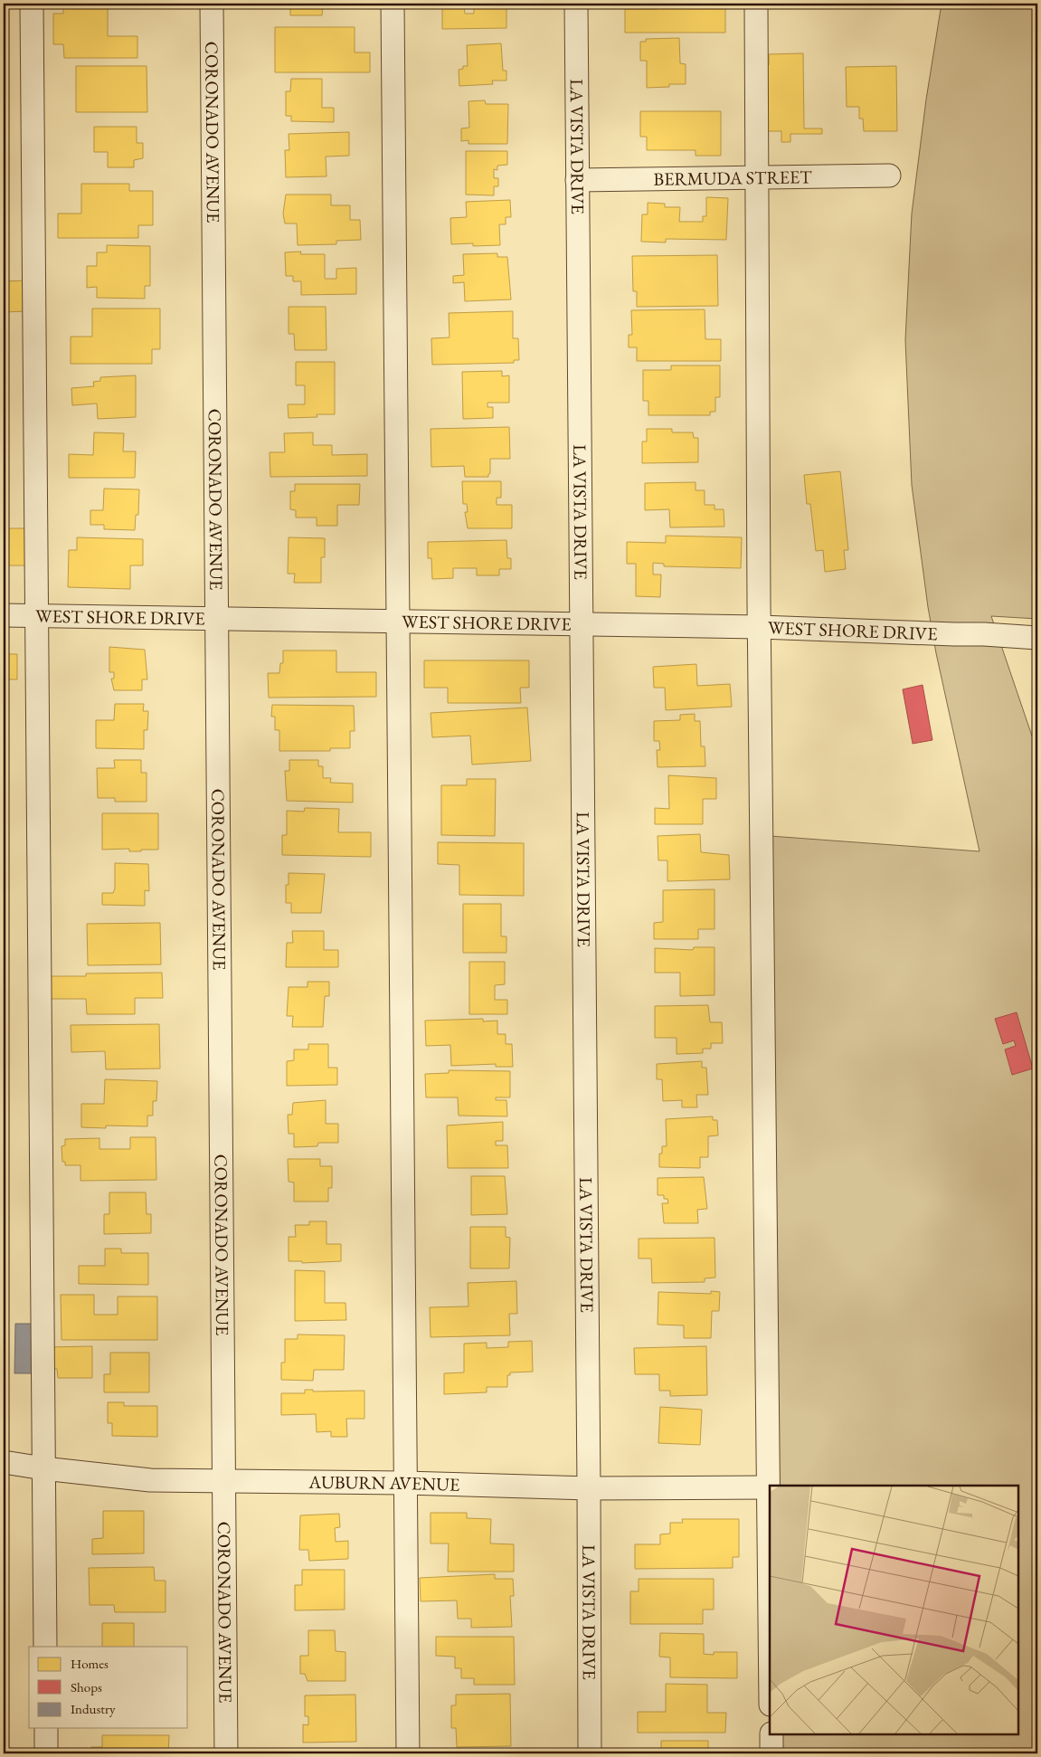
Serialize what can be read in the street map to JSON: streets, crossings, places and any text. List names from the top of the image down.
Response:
{
  "streets": {
    "street": [
      "CORONADO AVENUE",
      "LA VISTA DRIVE",
      "BERMUDA STREET",
      "WEST SHORE DRIVE",
      "AUBURN AVENUE"
    ]
  },
  "crossings": [
    ["CORONADO AVENUE", "WEST SHORE DRIVE"],
    ["CORONADO AVENUE", "AUBURN AVENUE"],
    ["LA VISTA DRIVE", "BERMUDA STREET"],
    ["LA VISTA DRIVE", "WEST SHORE DRIVE"],
    ["LA VISTA DRIVE", "AUBURN AVENUE"]
  ],
  "legend": ["Homes", "Shops", "Industry"]
}
